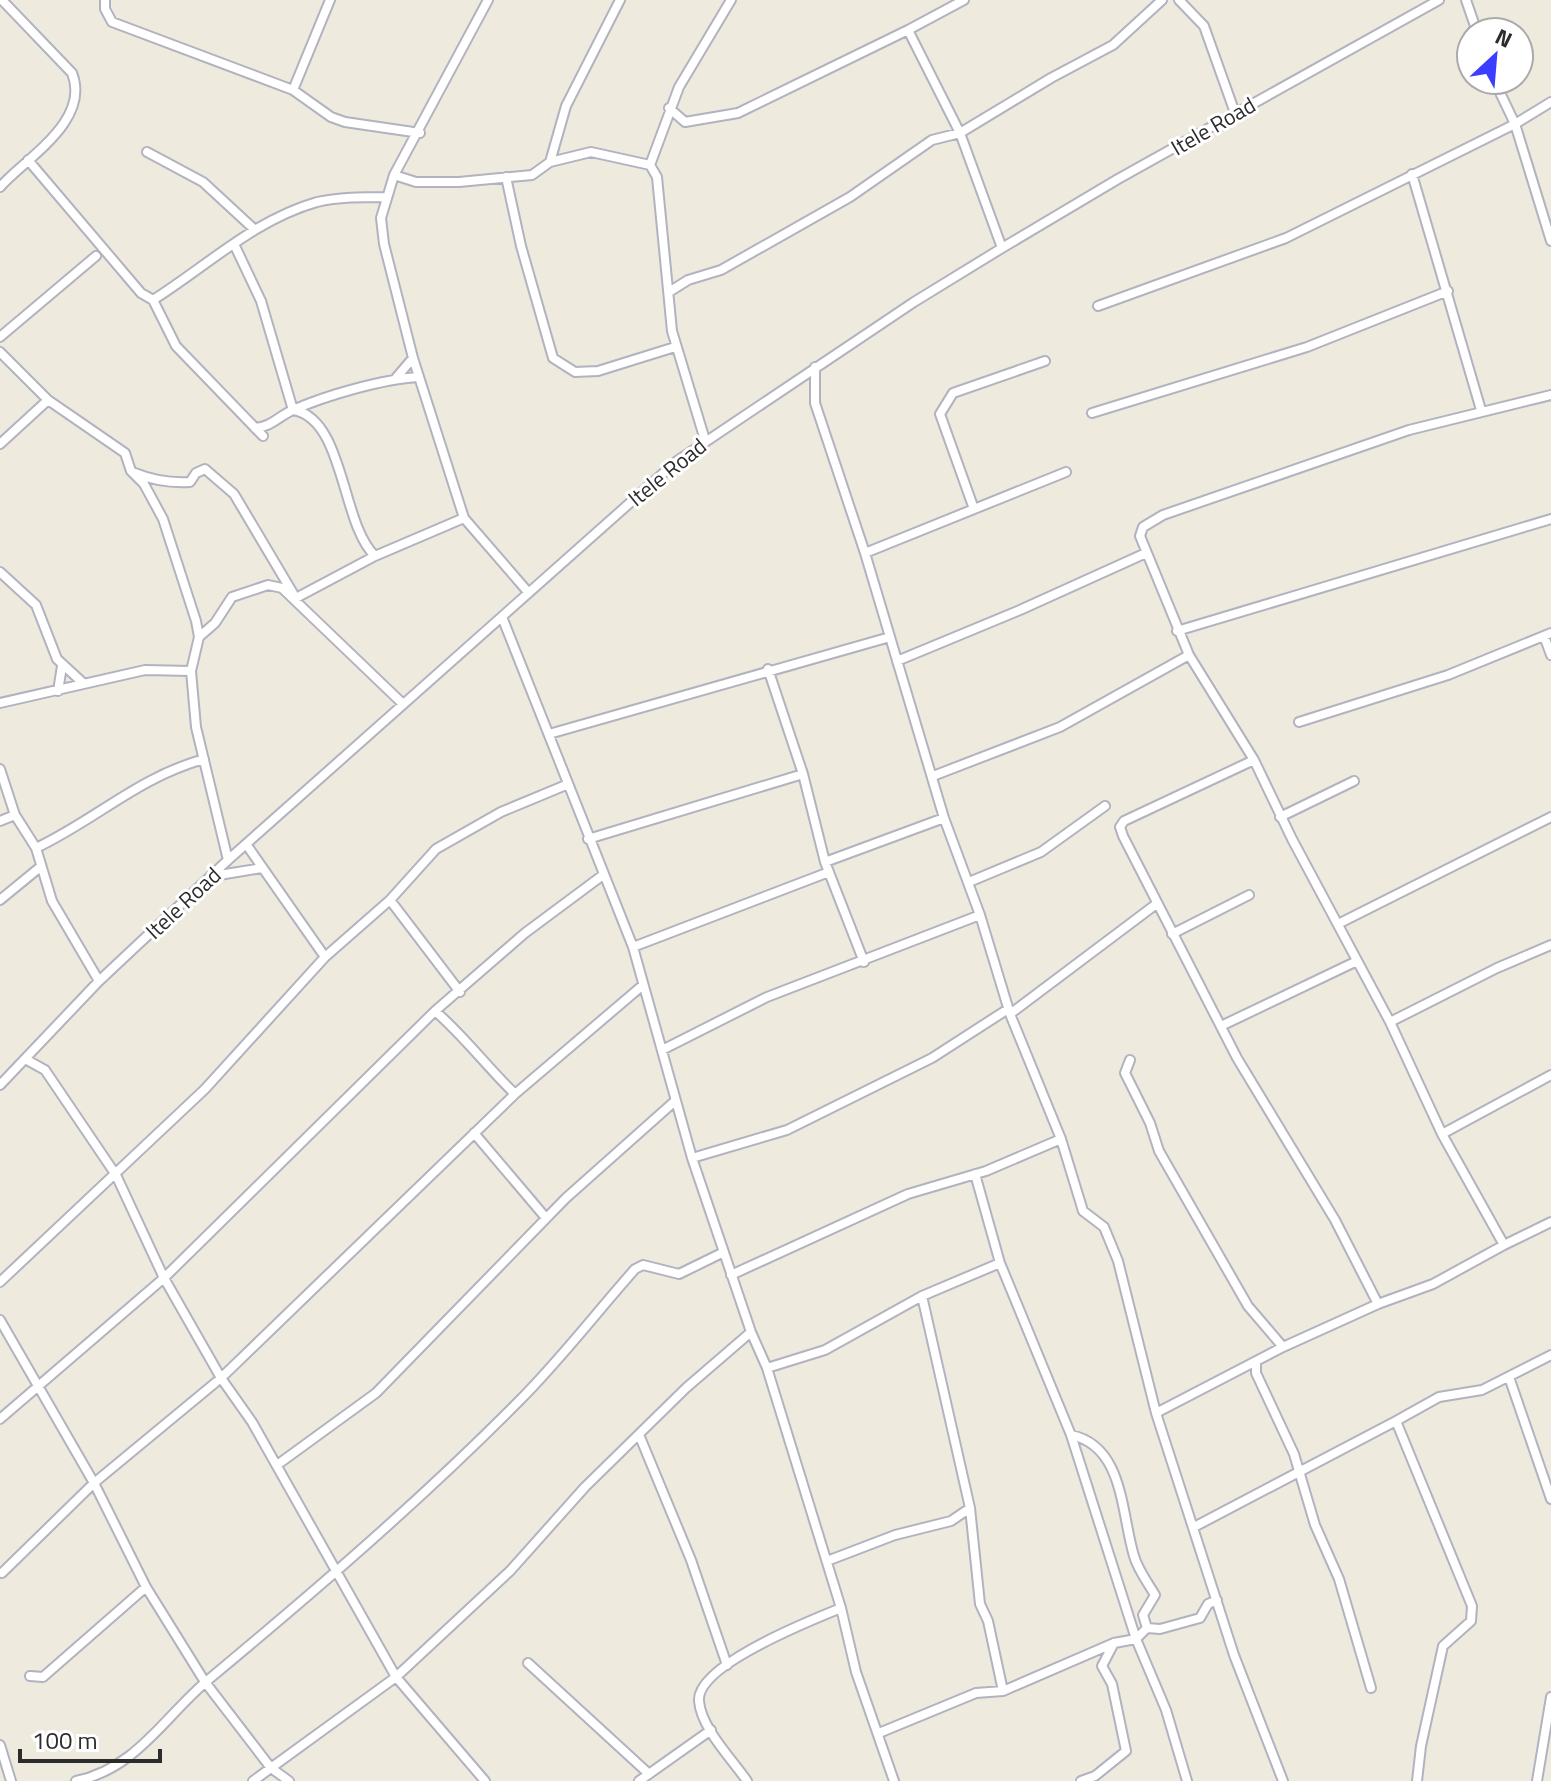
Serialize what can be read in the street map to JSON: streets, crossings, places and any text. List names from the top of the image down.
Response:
{
  "streets": {
    "street": ["Itele Road"]
  },
  "scale_bar": "100 m",
  "north": "top right"
}
